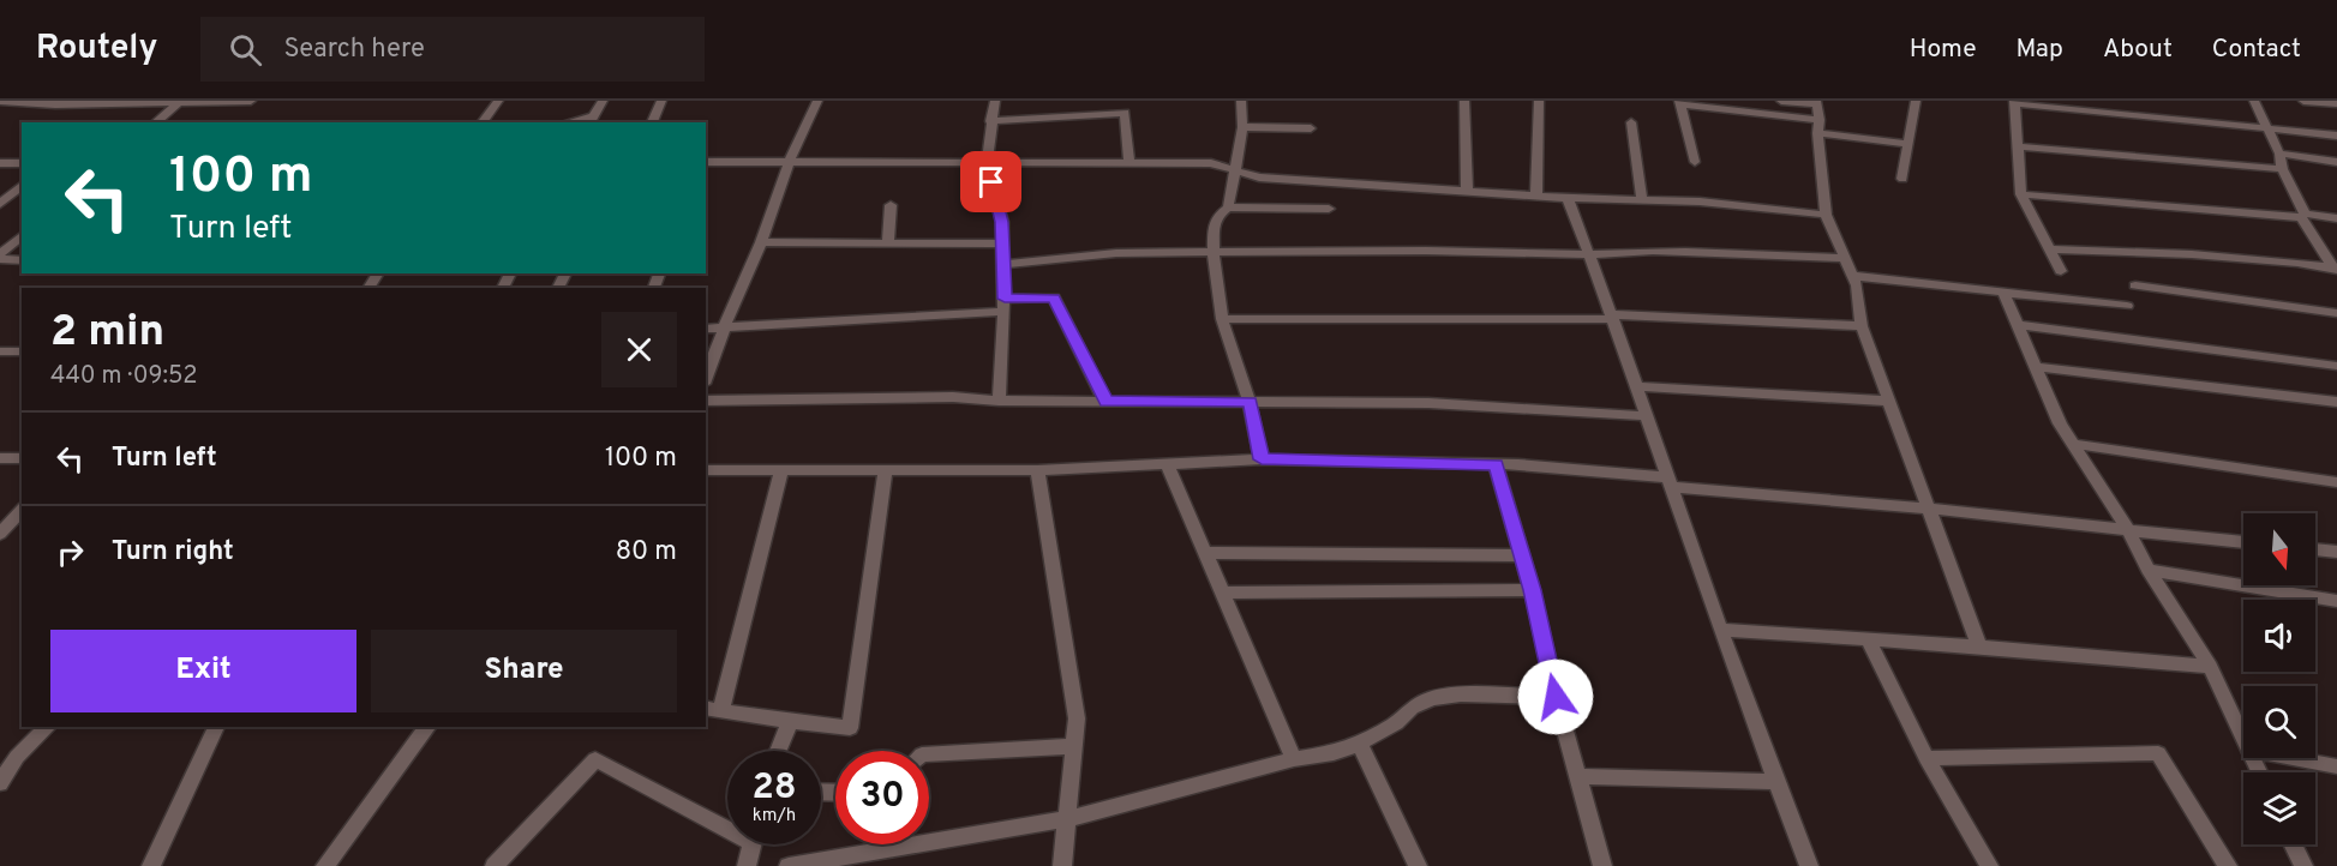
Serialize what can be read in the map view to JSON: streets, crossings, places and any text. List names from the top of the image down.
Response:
{
  "north": "bottom",
  "page": {
    "header": "Routely",
    "search": "Search here",
    "nav": [
      "Home",
      "Map",
      "About",
      "Contact"
    ],
    "turn": ["100 m", "Turn left"],
    "heading": ["2 min", "440 m · 09:52"],
    "list": [
      {
        "name": "Turn left",
        "value": "100 m"
      },
      {
        "name": "Turn right",
        "value": "80 m"
      }
    ],
    "buttons": ["Exit", "Share"],
    "speed": "28 km/h",
    "limit": "30"
  }
}
